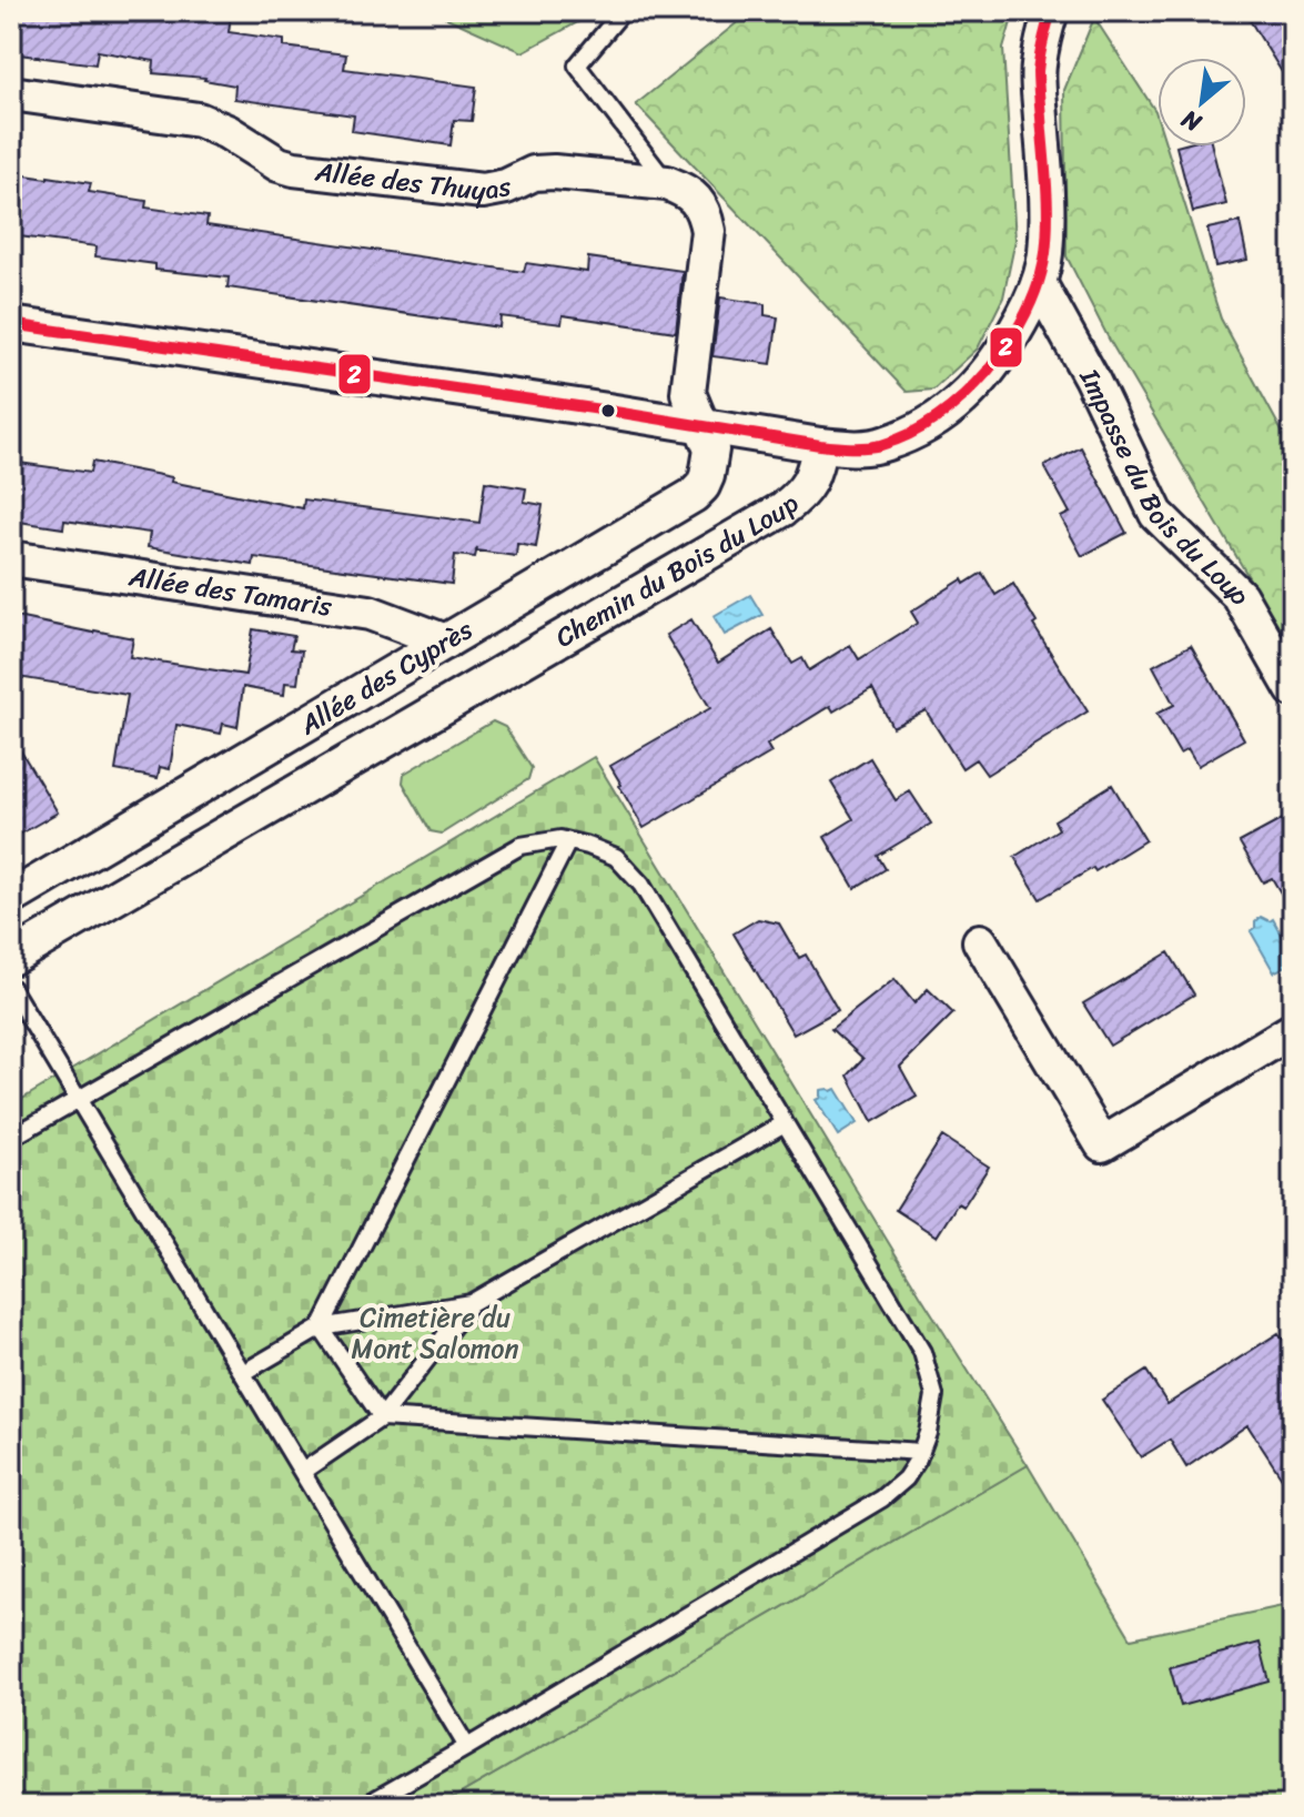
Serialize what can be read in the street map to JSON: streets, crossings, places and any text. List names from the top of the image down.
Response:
{
  "streets": {
    "street": [
      "Allée des Thuyas",
      "Impasse du Bois du Loup",
      "Chemin du Bois du Loup",
      "Allée des Tamaris",
      "Allée des Cyprès"
    ]
  },
  "crossings": [
    ["Allée des Tamaris", "Allée des Cyprès"]
  ],
  "parks": ["Cimetière du Mont Salomon"],
  "lines": ["transit line 2"],
  "north": "bottom left"
}
